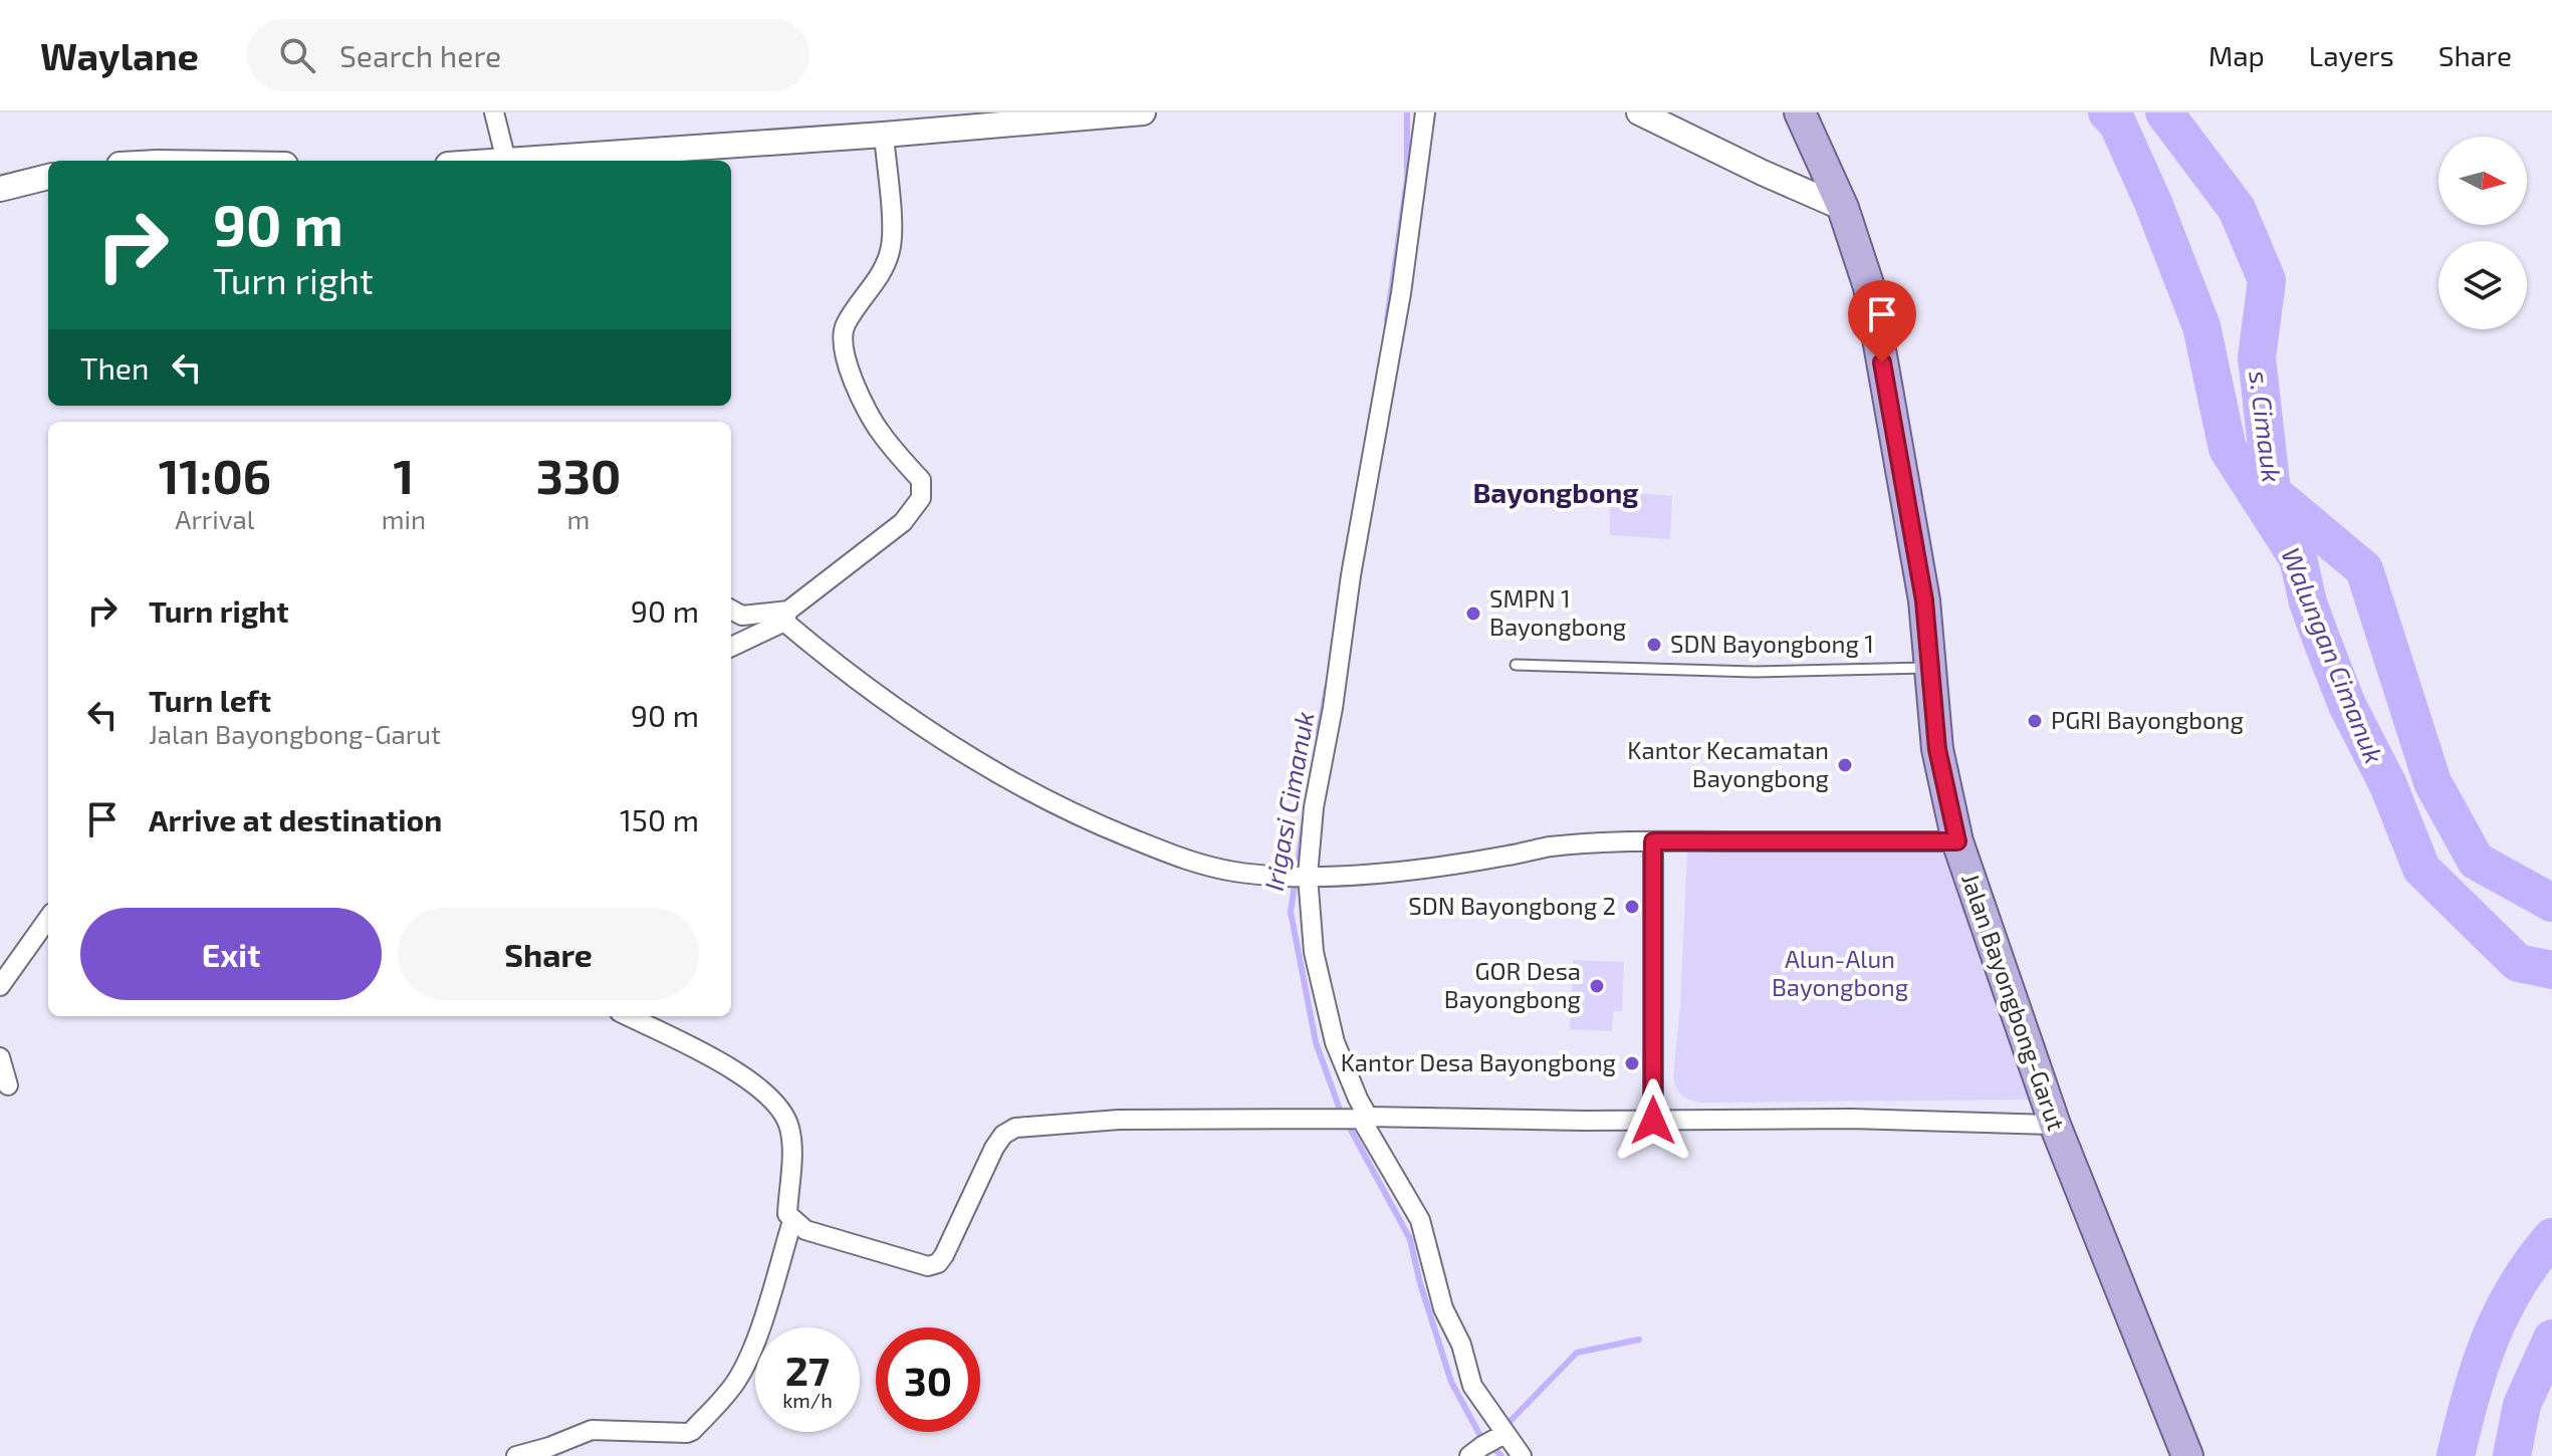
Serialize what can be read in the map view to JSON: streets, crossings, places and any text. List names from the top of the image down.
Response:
{
  "streets": {
    "main road": ["Jalan Bayongbong-Garut"]
  },
  "districts": ["Bayongbong"],
  "water": ["s. Cimauk", "Walungan Cimanuk", "Irigasi Cimanuk"],
  "parks": ["Alun-Alun Bayongbong"],
  "places": [
    "SMPN 1 Bayongbong",
    "SDN Bayongbong 1",
    "PGRI Bayongbong",
    "Kantor Kecamatan Bayongbong",
    "SDN Bayongbong 2",
    "GOR Desa Bayongbong",
    "Kantor Desa Bayongbong"
  ],
  "north": "right",
  "page": {
    "header": "Waylane",
    "search": "Search here",
    "nav": ["Map", "Layers", "Share"],
    "turn": ["90 m", "Turn right"],
    "then": "Then",
    "eta": [
      "11:06",
      "Arrival",
      "1",
      "min",
      "330",
      "m"
    ],
    "list": [
      {
        "name": "Turn right",
        "value": "90 m"
      },
      {
        "name": "Turn left",
        "note": "Jalan Bayongbong-Garut",
        "value": "90 m"
      },
      {
        "name": "Arrive at destination",
        "value": "150 m"
      }
    ],
    "buttons": ["Exit", "Share"],
    "speed": "27 km/h",
    "limit": "30"
  }
}
